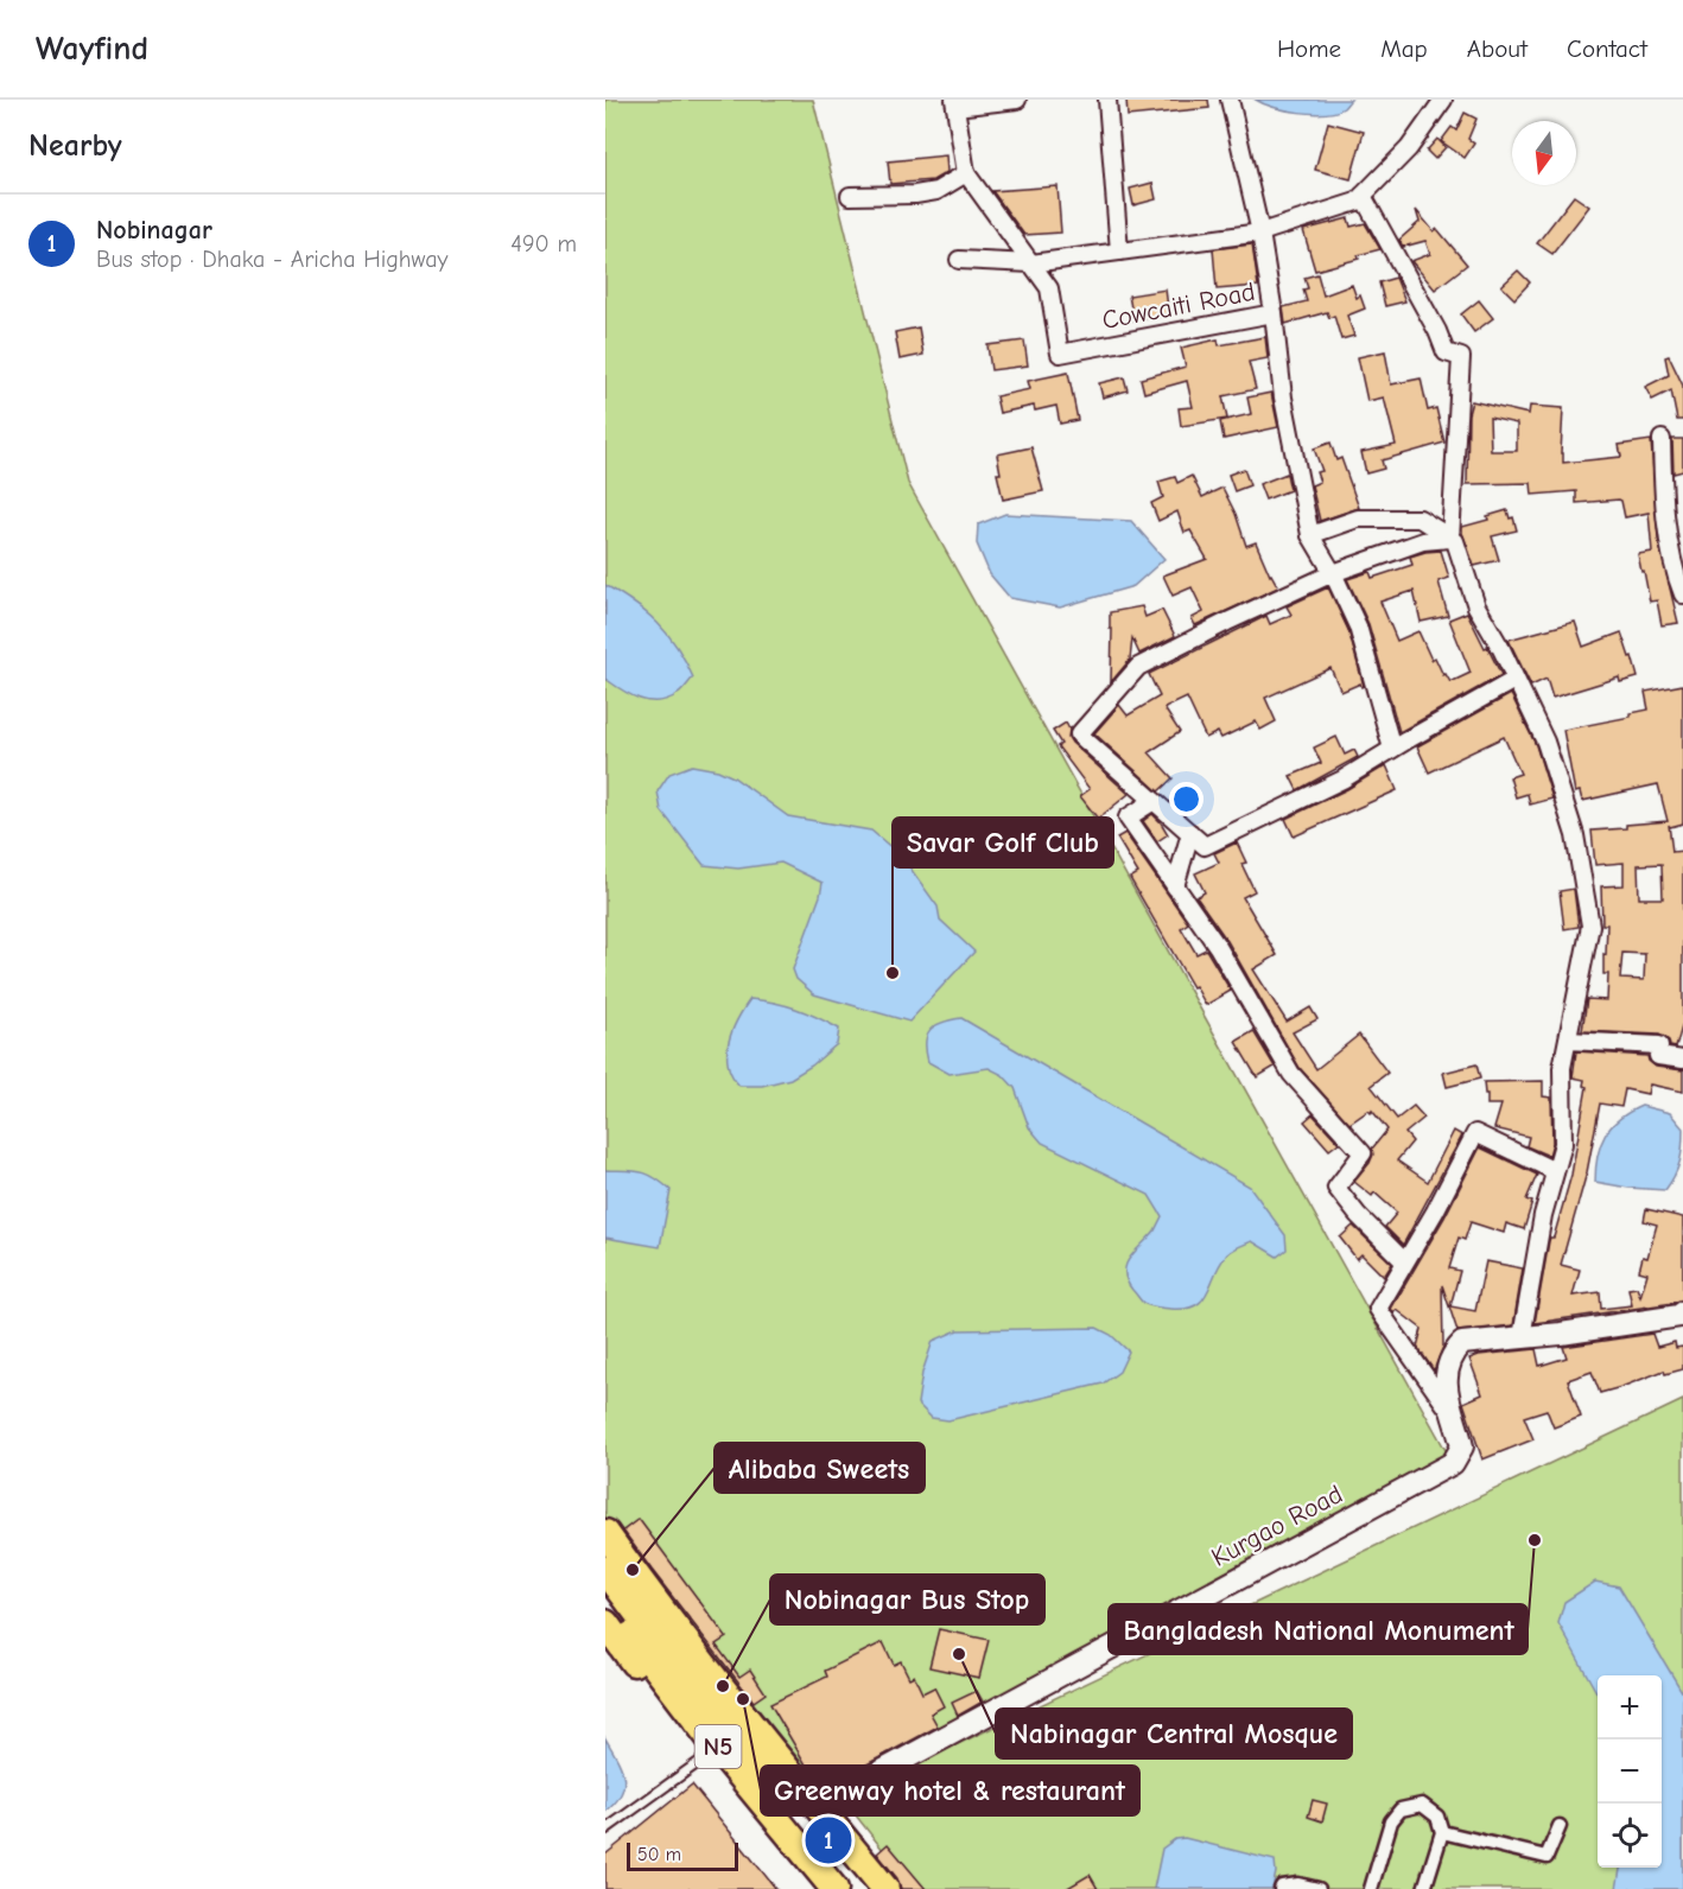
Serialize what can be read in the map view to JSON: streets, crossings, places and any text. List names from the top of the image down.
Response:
{
  "streets": {
    "highway": ["N5"],
    "street": ["Cowcaiti Road", "Kurgao Road"]
  },
  "places": [
    "Savar Golf Club",
    "Bangladesh National Monument",
    "Alibaba Sweets",
    "Nabinagar Central Mosque",
    "Nobinagar Bus Stop",
    "Greenway hotel & restaurant"
  ],
  "scale_bar": "50 m",
  "north": "bottom",
  "page": {
    "header": "Wayfind",
    "nav": [
      "Home",
      "Map",
      "About",
      "Contact"
    ],
    "heading": "Nearby",
    "list": [
      {
        "mark": "1",
        "name": "Nobinagar",
        "note": "Bus stop · Dhaka - Aricha Highway",
        "value": "490 m"
      }
    ],
    "map_buttons": ["+", "−"],
    "pins": "1",
    "scale": "50 m"
  }
}
